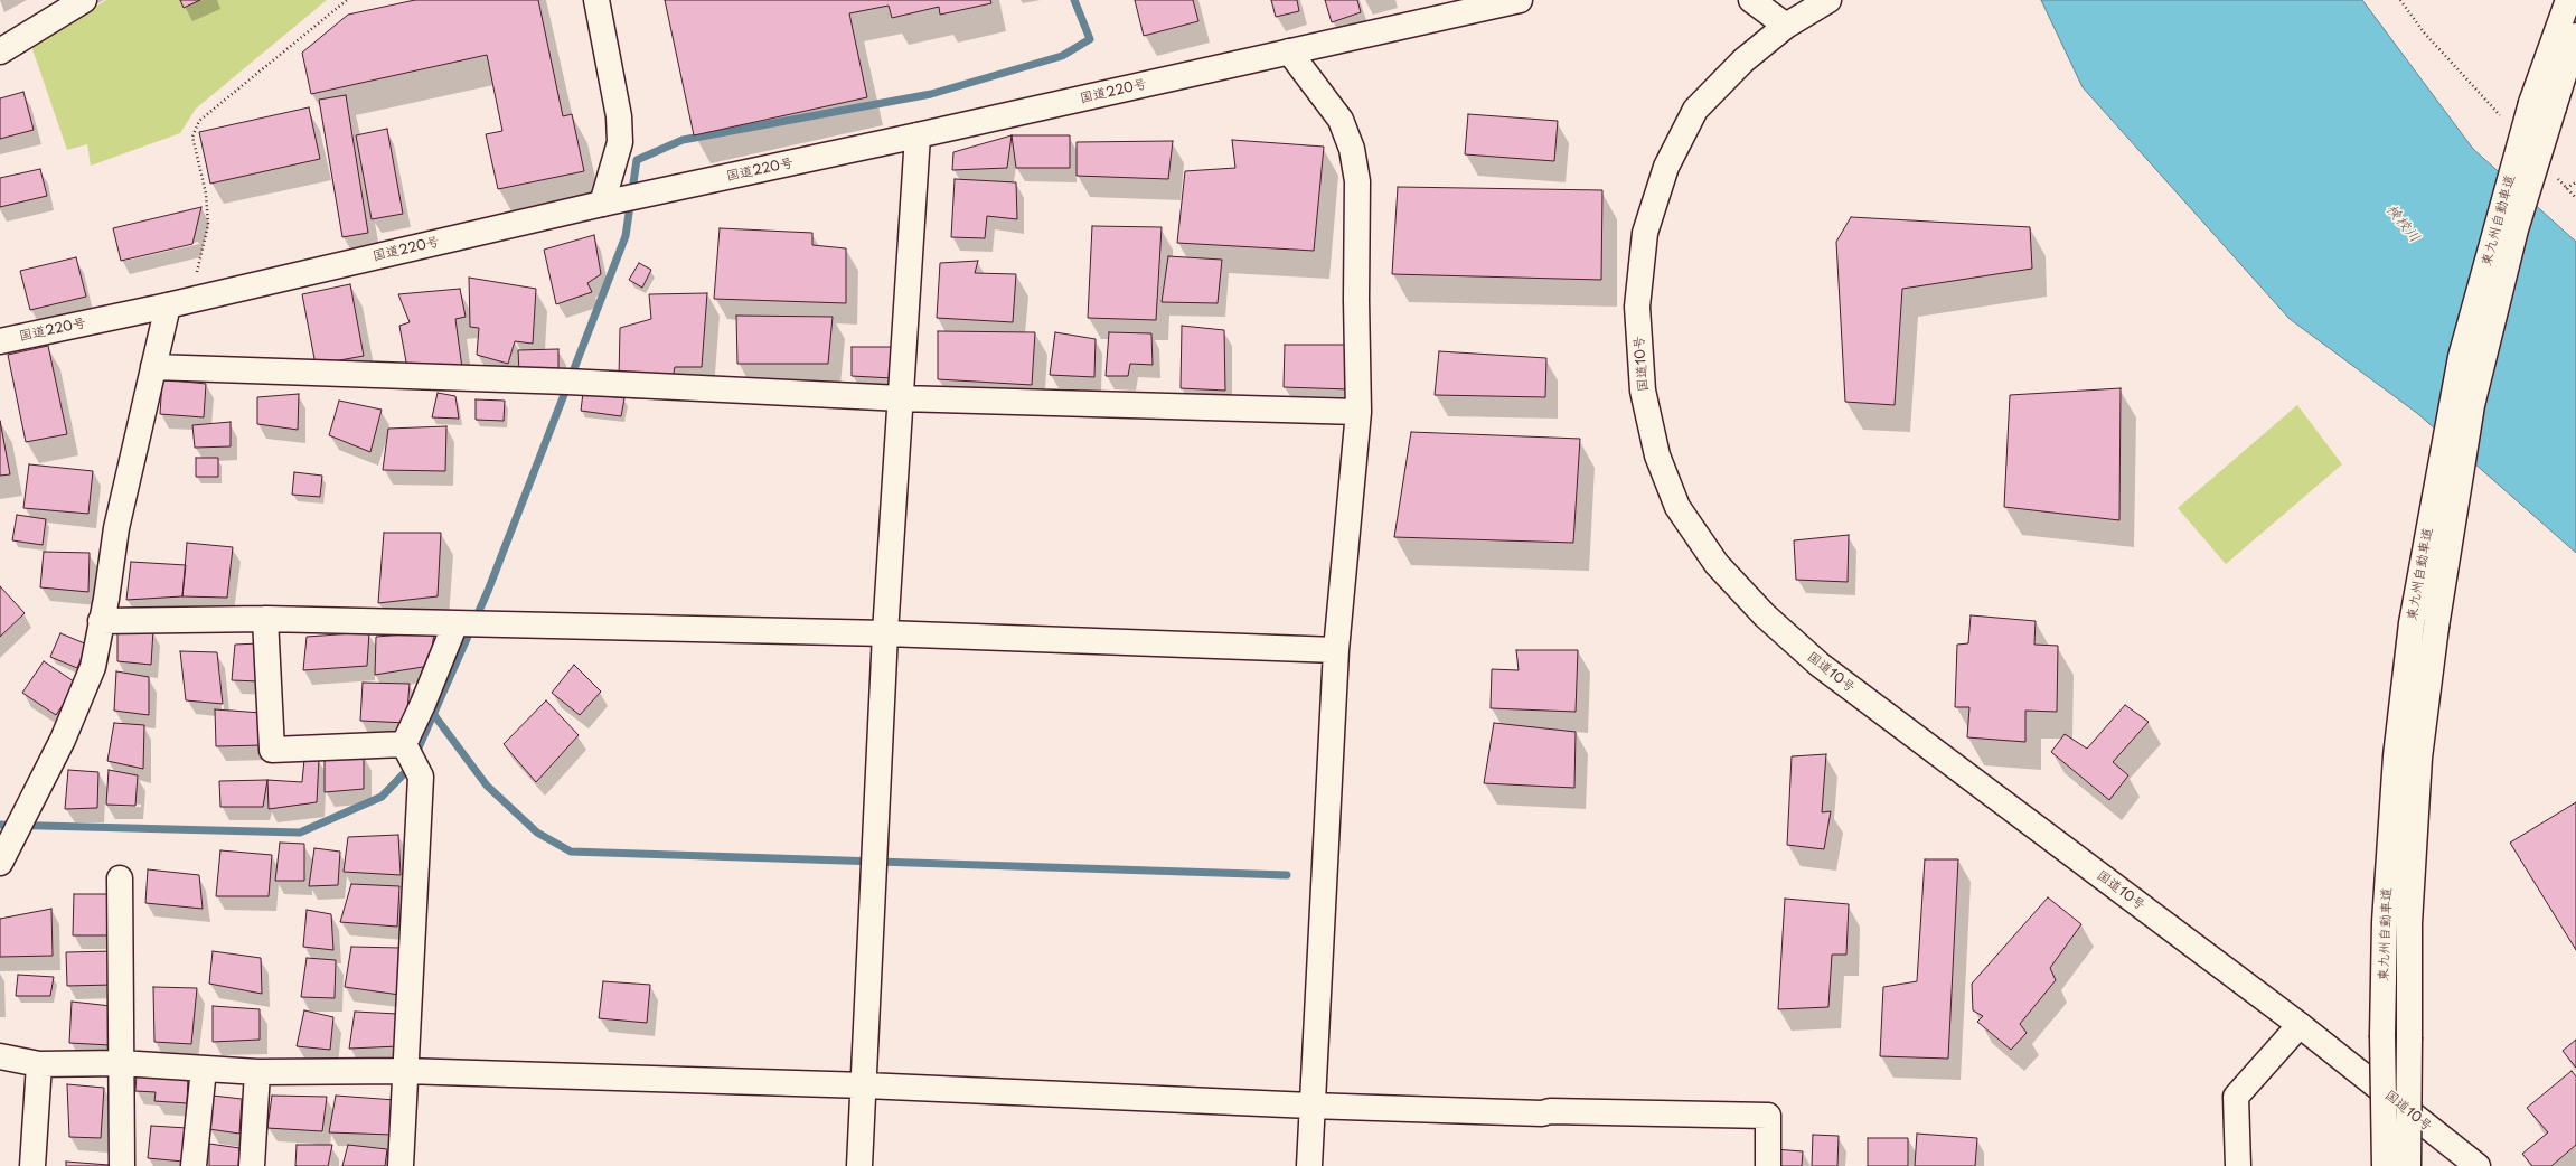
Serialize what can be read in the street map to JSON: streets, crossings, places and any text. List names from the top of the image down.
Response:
{
  "streets": {
    "main road": ["国道220号", "東九州自動車道", "国道10号"]
  },
  "water": ["検校川"]
}
